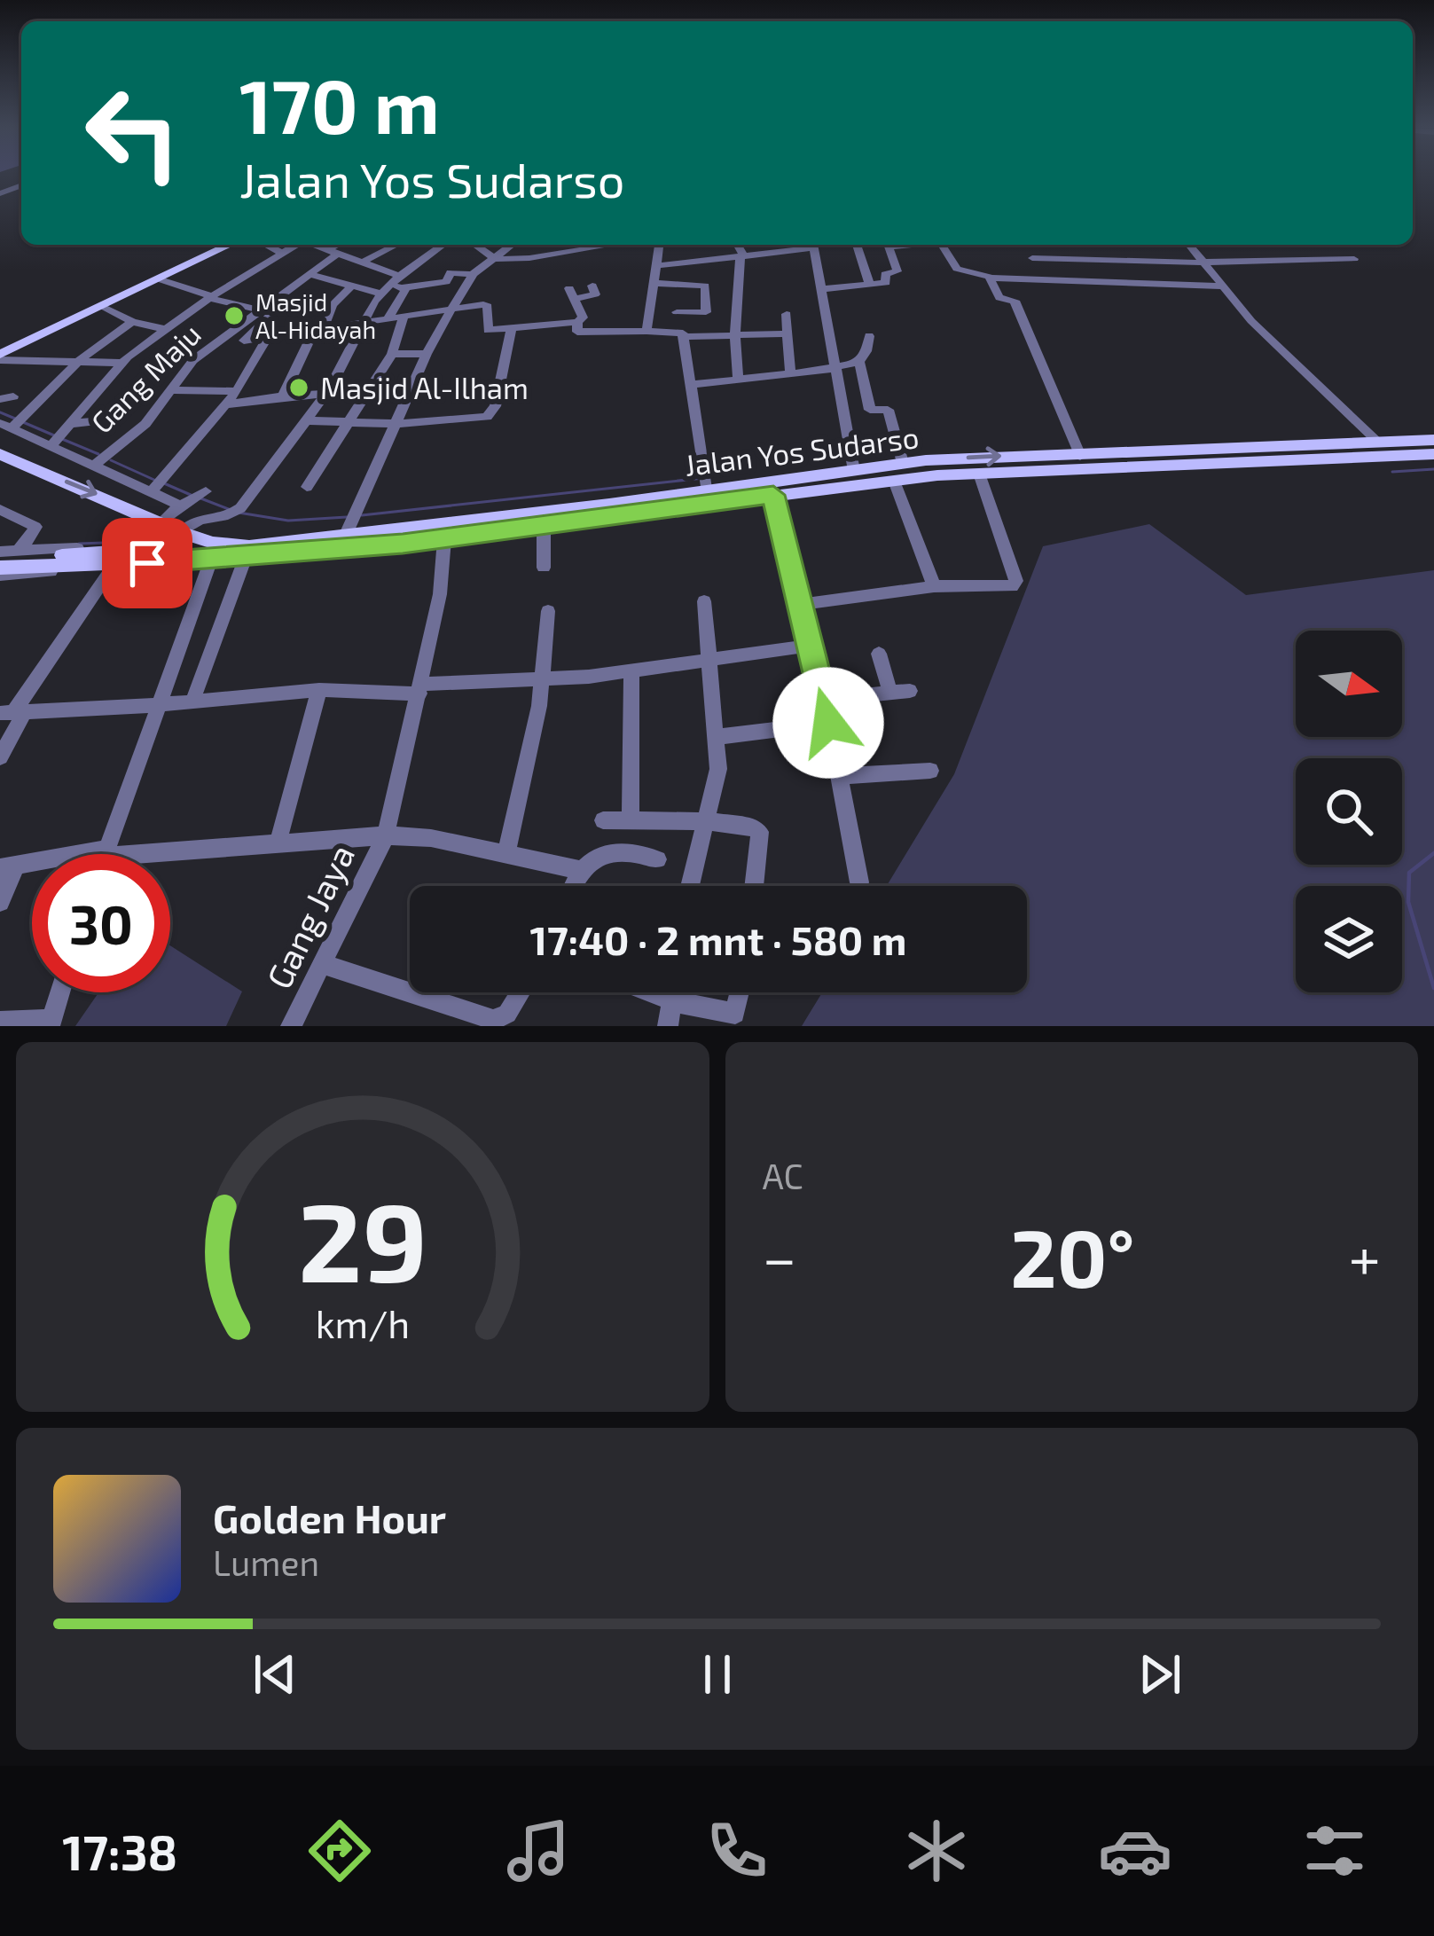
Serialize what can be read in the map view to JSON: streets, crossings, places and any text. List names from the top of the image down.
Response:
{
  "streets": {
    "main road": ["Jalan Yos Sudarso"],
    "street": ["Gang Maju", "Gang Jaya"]
  },
  "crossings": [
    ["Jalan Yos Sudarso", "Gang Jaya"]
  ],
  "places": ["Masjid Al-Hidayah", "Masjid Al-Ilham"],
  "north": "right",
  "page": {
    "turn": ["170 m", "Jalan Yos Sudarso"],
    "limit": "30",
    "trip": "17:40 · 2 mnt · 580 m",
    "tile": "AC",
    "heat": ["−", "20°", "+"],
    "song": ["Golden Hour", "Lumen"],
    "tabs": "17:38",
    "gauge": ["29", "km/h"]
  }
}
